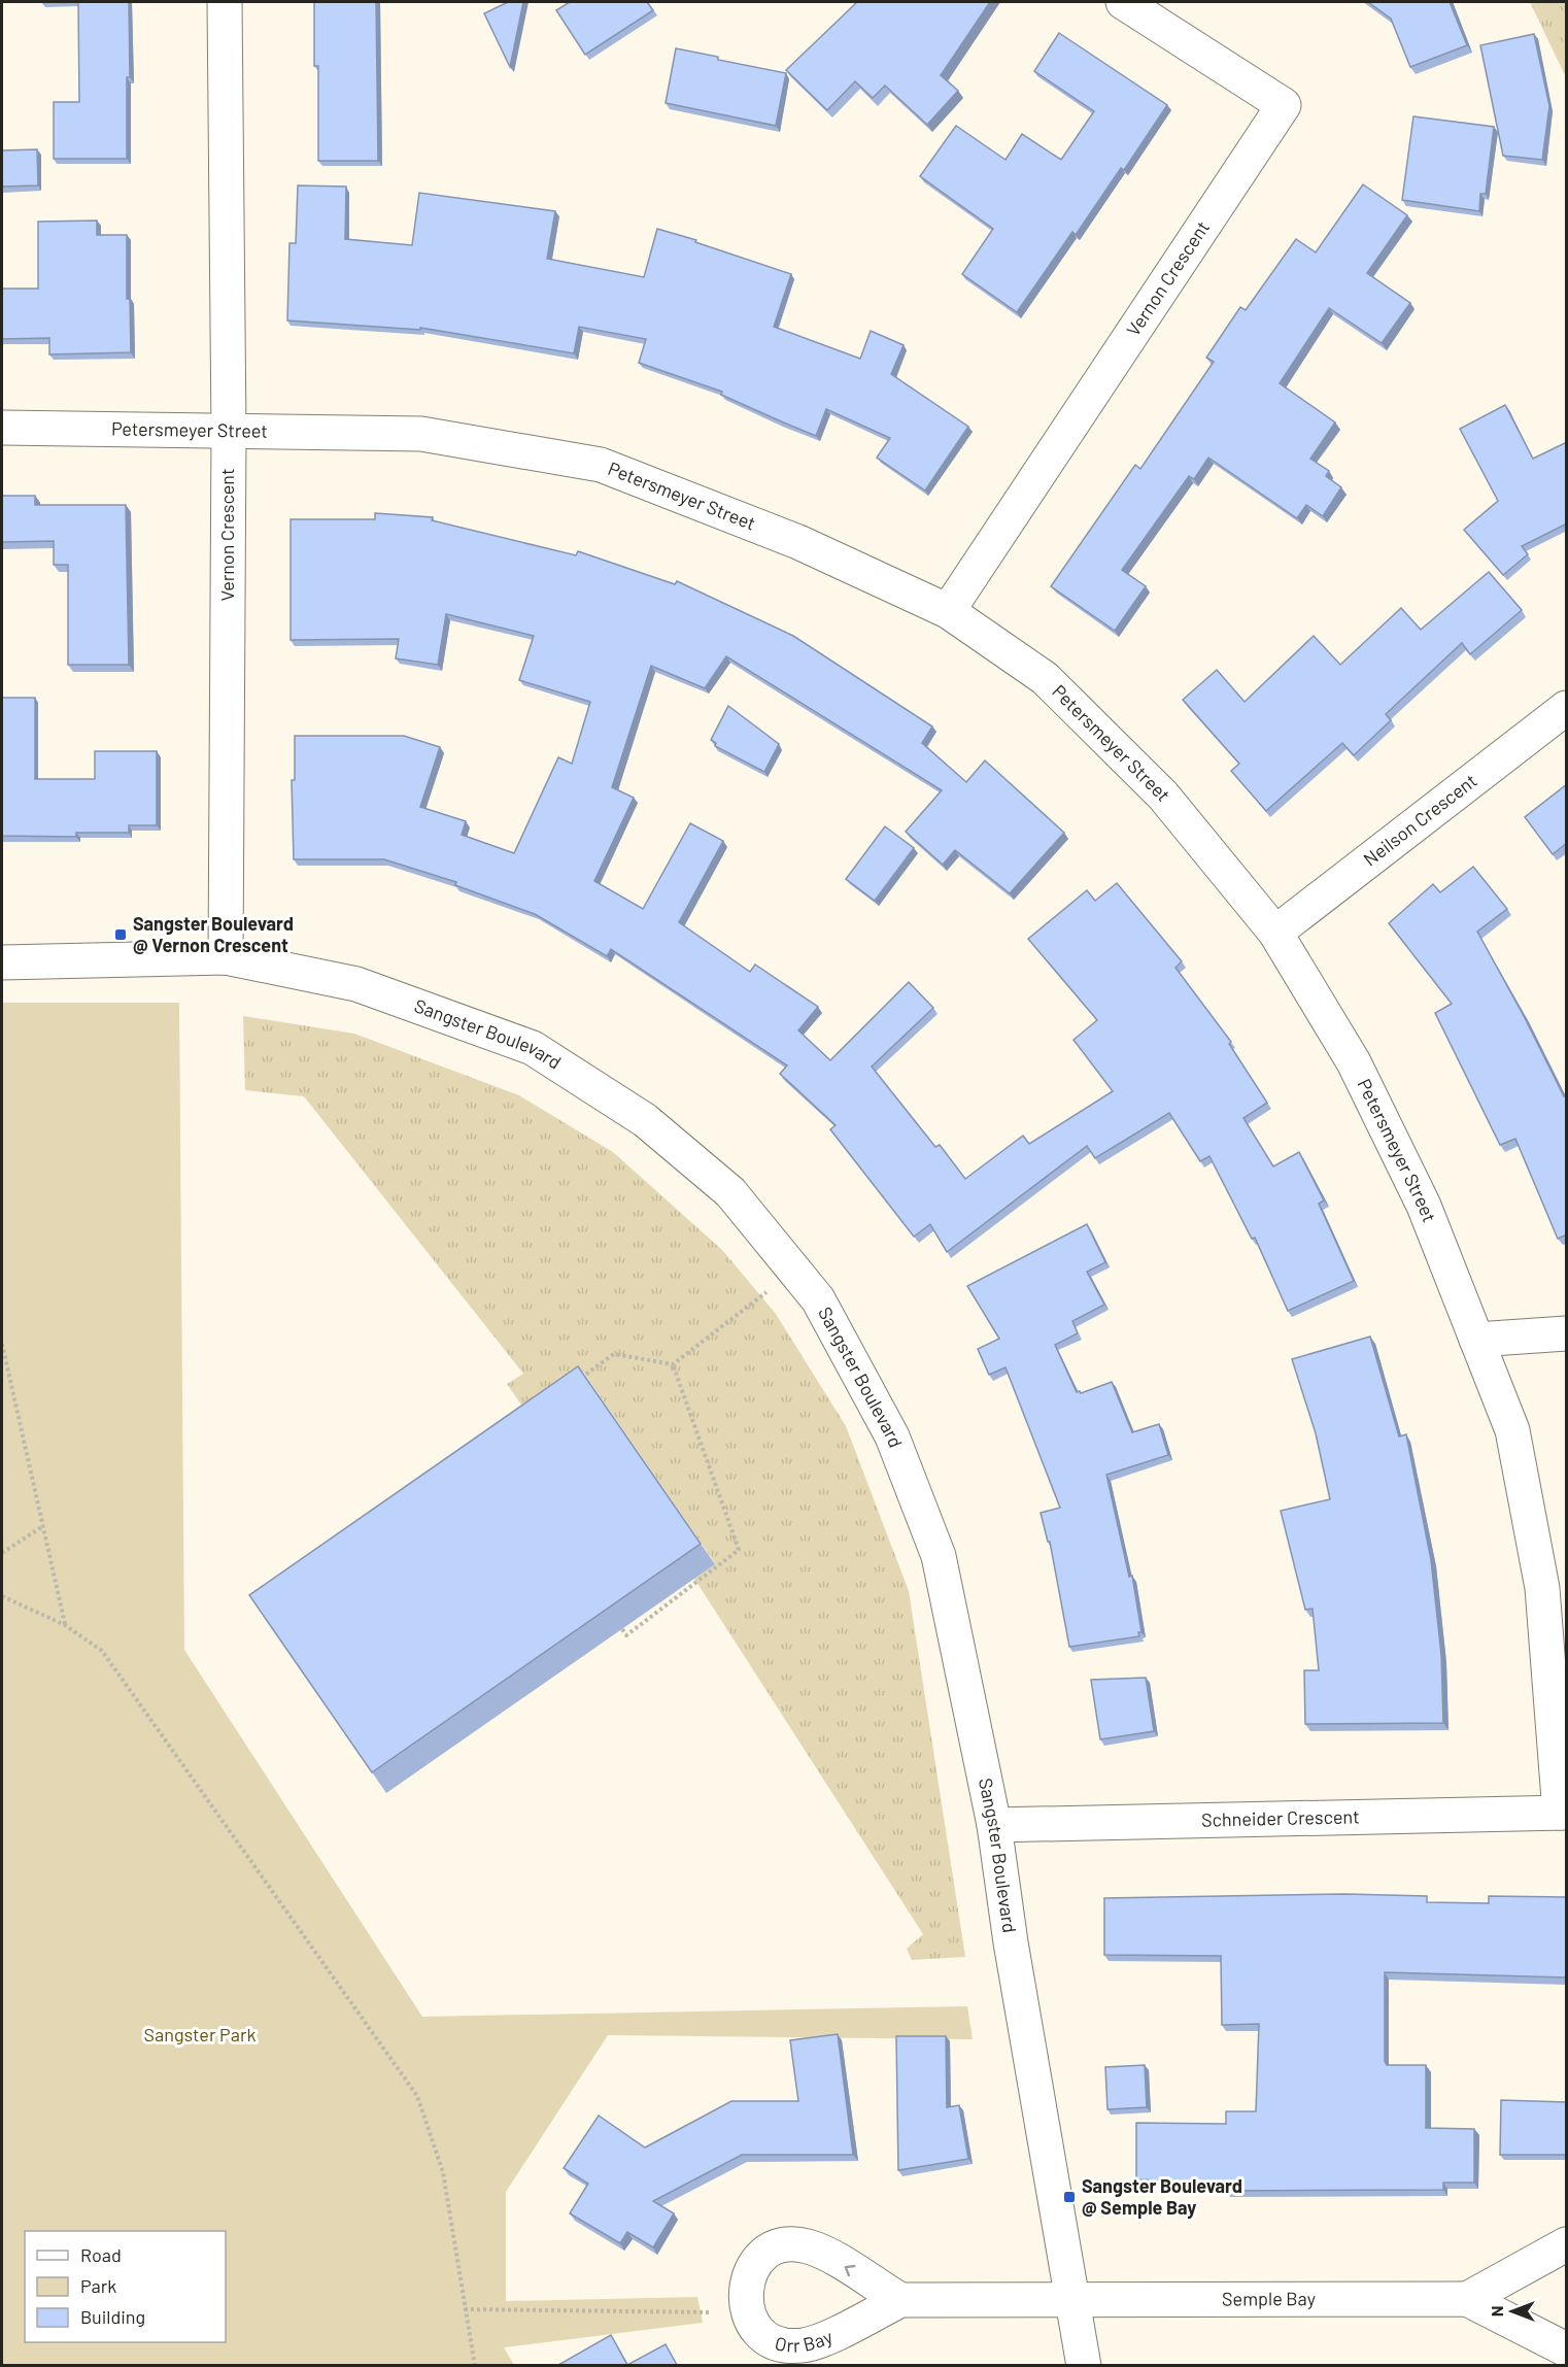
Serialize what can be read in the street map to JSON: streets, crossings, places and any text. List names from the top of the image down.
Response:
{
  "streets": {
    "street": [
      "Vernon Crescent",
      "Petersmeyer Street",
      "Neilson Crescent",
      "Sangster Boulevard",
      "Schneider Crescent",
      "Semple Bay",
      "Orr Bay"
    ]
  },
  "crossings": [
    ["Vernon Crescent", "Petersmeyer Street"],
    ["Vernon Crescent", "Sangster Boulevard"],
    ["Petersmeyer Street", "Neilson Crescent"],
    ["Petersmeyer Street", "Schneider Crescent"],
    ["Sangster Boulevard", "Schneider Crescent"],
    ["Sangster Boulevard", "Semple Bay"],
    ["Sangster Boulevard", "Orr Bay"],
    ["Semple Bay", "Orr Bay"]
  ],
  "parks": ["Sangster Park"],
  "places": {
    "transit": ["Sangster Boulevard @ Vernon Crescent", "Sangster Boulevard @ Semple Bay"]
  },
  "legend": ["Road", "Park", "Building"],
  "north": "left"
}
